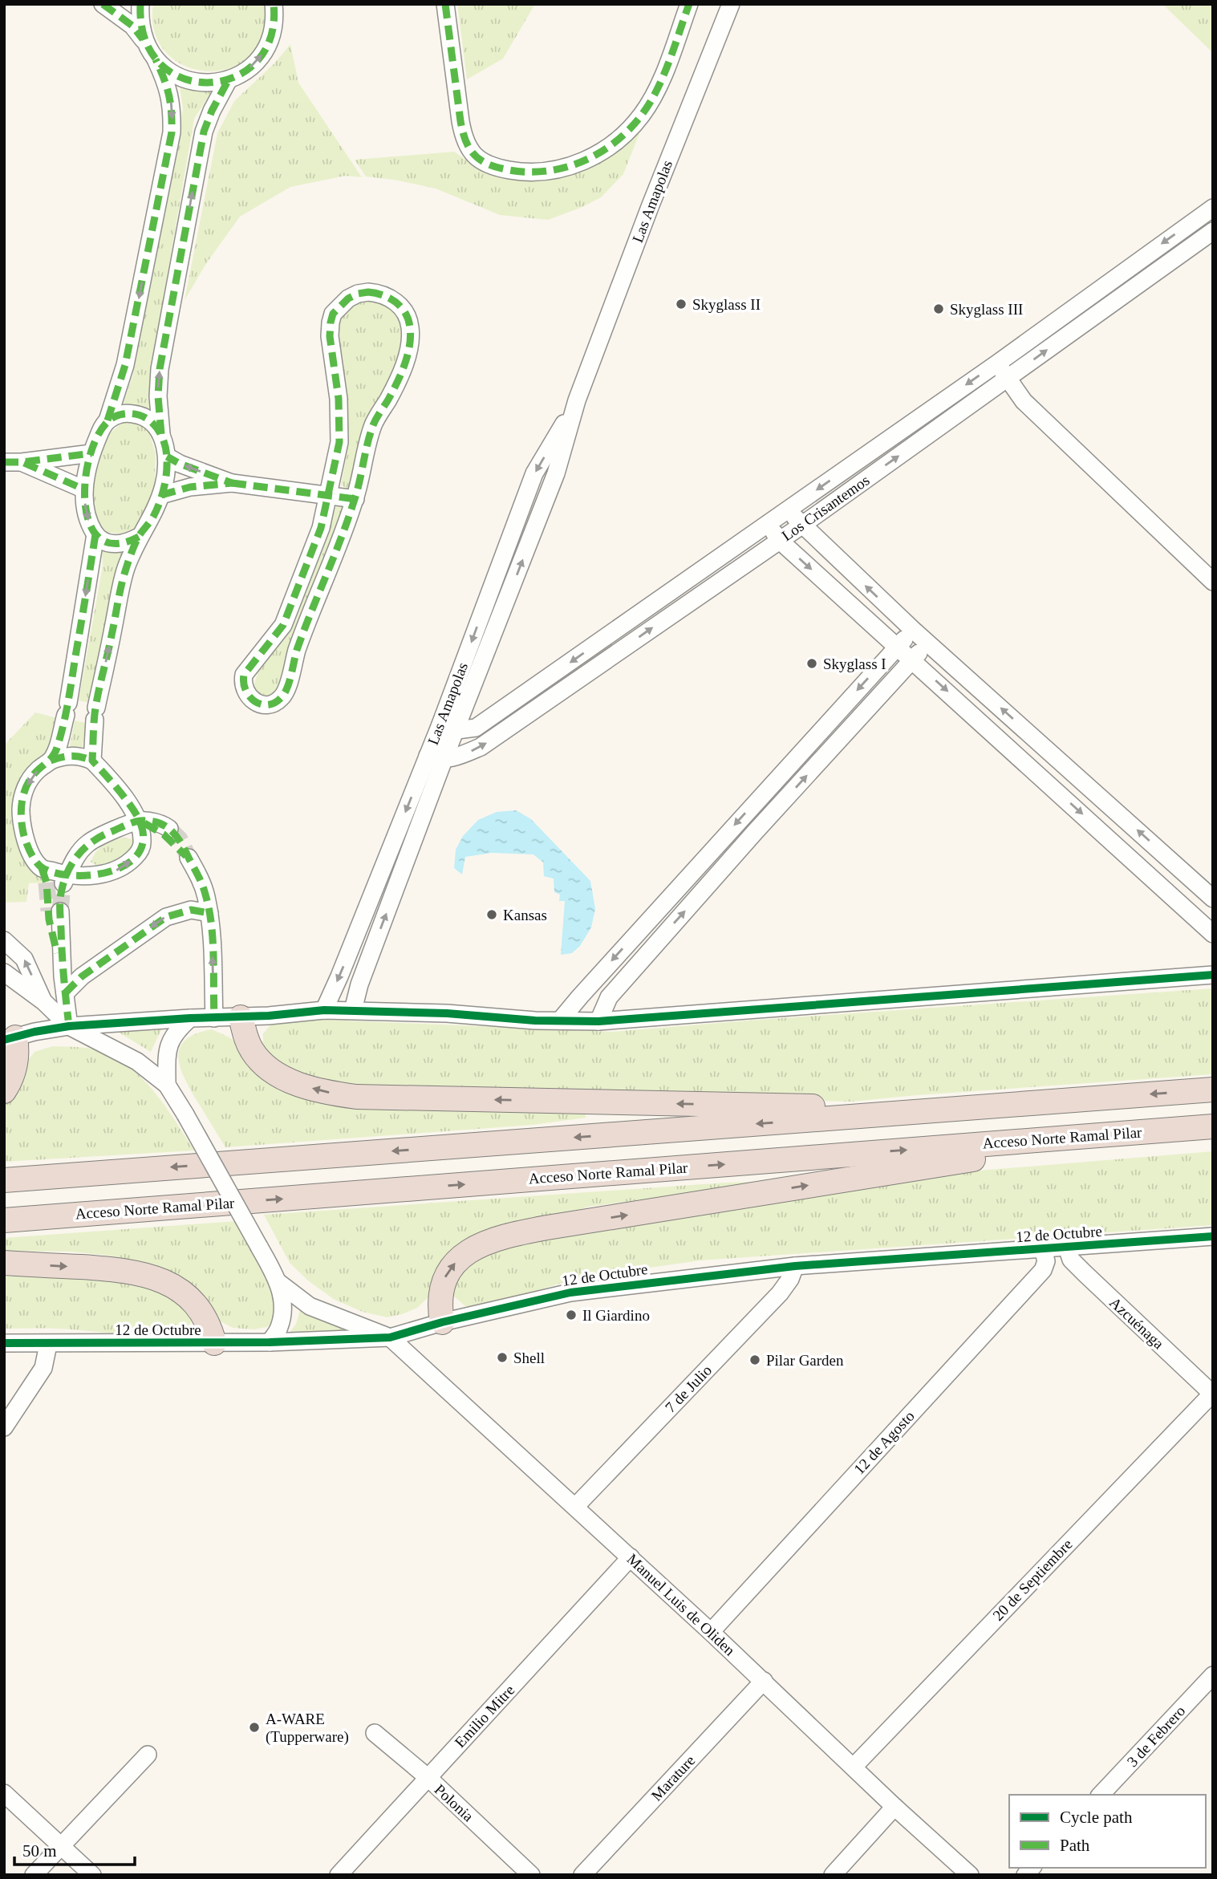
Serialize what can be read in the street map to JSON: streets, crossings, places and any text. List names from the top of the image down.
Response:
{
  "streets": {
    "highway": ["Acceso Norte Ramal Pilar"],
    "street": [
      "Las Amapolas",
      "Los Crisantemos",
      "12 de Octubre",
      "Azcuénaga",
      "7 de Julio",
      "12 de Agosto",
      "20 de Septiembre",
      "Manuel Luis de Oliden",
      "Emilio Mitre",
      "3 de Febrero",
      "Marature",
      "Polonia"
    ]
  },
  "crossings": [
    ["Las Amapolas", "Los Crisantemos"],
    ["12 de Octubre", "Azcuénaga"],
    ["12 de Octubre", "7 de Julio"],
    ["12 de Octubre", "12 de Agosto"],
    ["12 de Octubre", "Manuel Luis de Oliden"],
    ["Azcuénaga", "20 de Septiembre"],
    ["7 de Julio", "Manuel Luis de Oliden"],
    ["12 de Agosto", "Manuel Luis de Oliden"],
    ["20 de Septiembre", "Manuel Luis de Oliden"],
    ["Manuel Luis de Oliden", "Emilio Mitre"],
    ["Manuel Luis de Oliden", "Marature"],
    ["Emilio Mitre", "Polonia"]
  ],
  "places": [
    "Skyglass II",
    "Skyglass III",
    "Skyglass I",
    "Kansas",
    "Il Giardino",
    "Shell",
    "Pilar Garden",
    "A-WARE (Tupperware)"
  ],
  "legend": ["Cycle path", "Path"],
  "scale_bar": "50 m"
}
